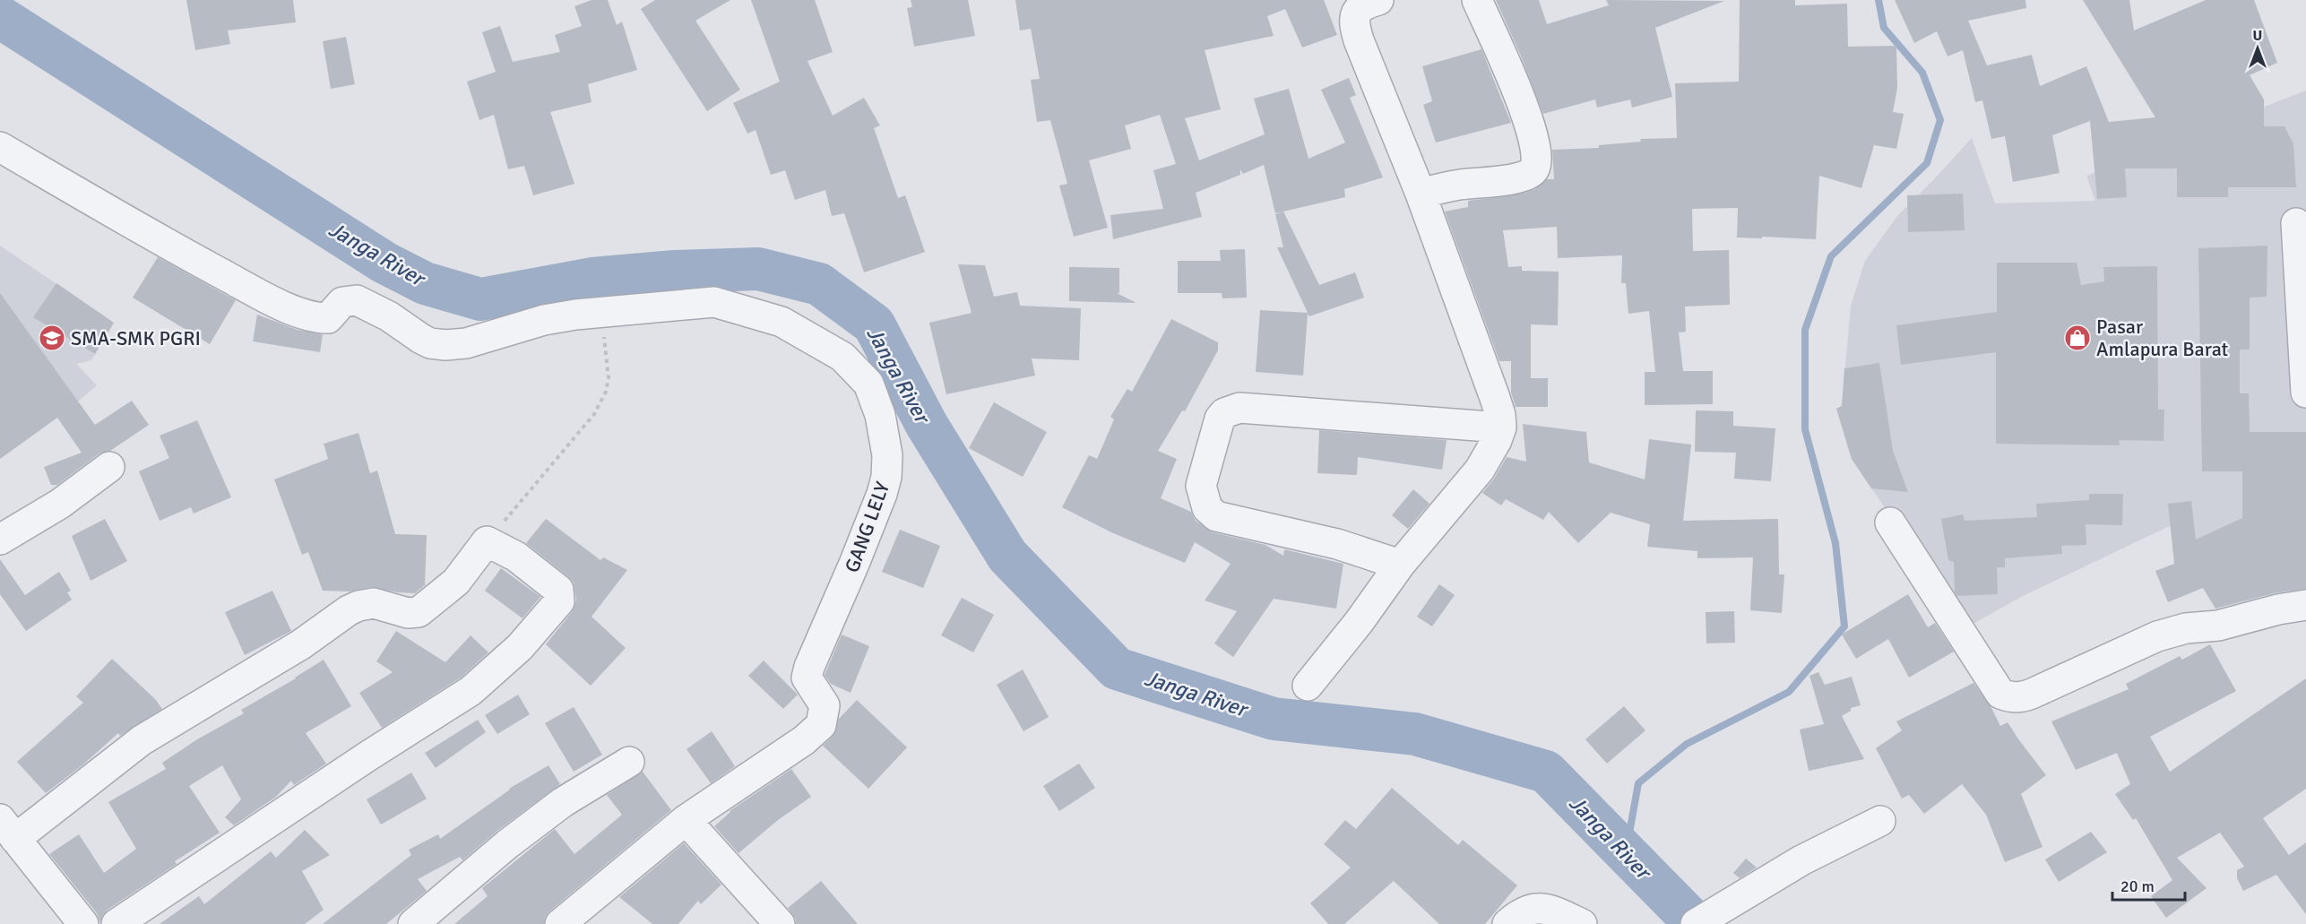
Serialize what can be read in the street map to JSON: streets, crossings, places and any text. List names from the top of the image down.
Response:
{
  "streets": {
    "street": ["GANG LELY"]
  },
  "water": ["Janga River"],
  "places": {
    "school or university": ["SMA-SMK PGRI"],
    "shop": ["Pasar Amlapura Barat"]
  },
  "scale_bar": "20 m",
  "north": "top"
}
